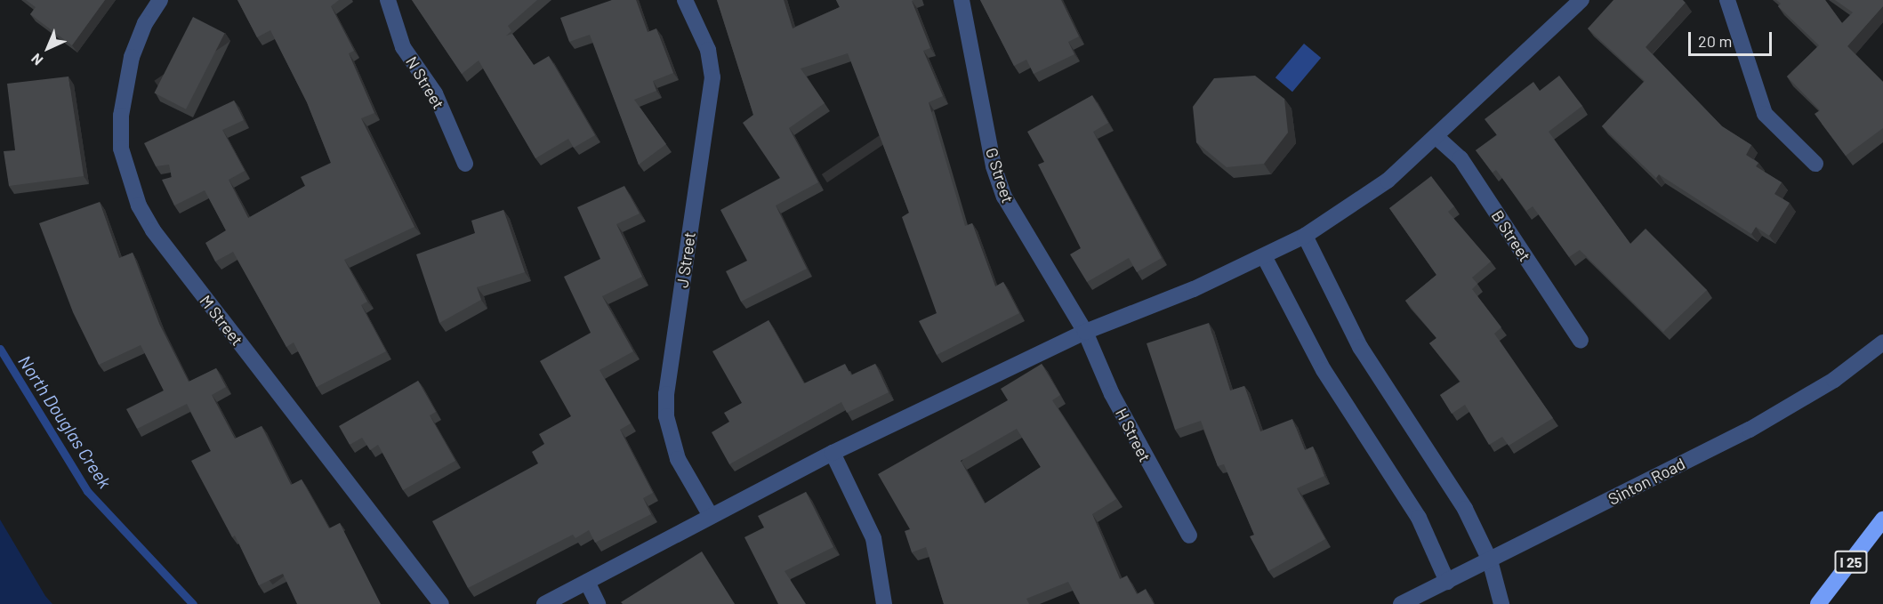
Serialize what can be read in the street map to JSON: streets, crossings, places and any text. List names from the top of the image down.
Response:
{
  "streets": {
    "highway": ["I 25"],
    "street": [
      "N Street",
      "G Street",
      "B Street",
      "J Street",
      "M Street",
      "H Street",
      "Sinton Road"
    ]
  },
  "crossings": [
    ["G Street", "H Street"]
  ],
  "water": ["North Douglas Creek"],
  "scale_bar": "20 m",
  "north": "bottom left"
}
